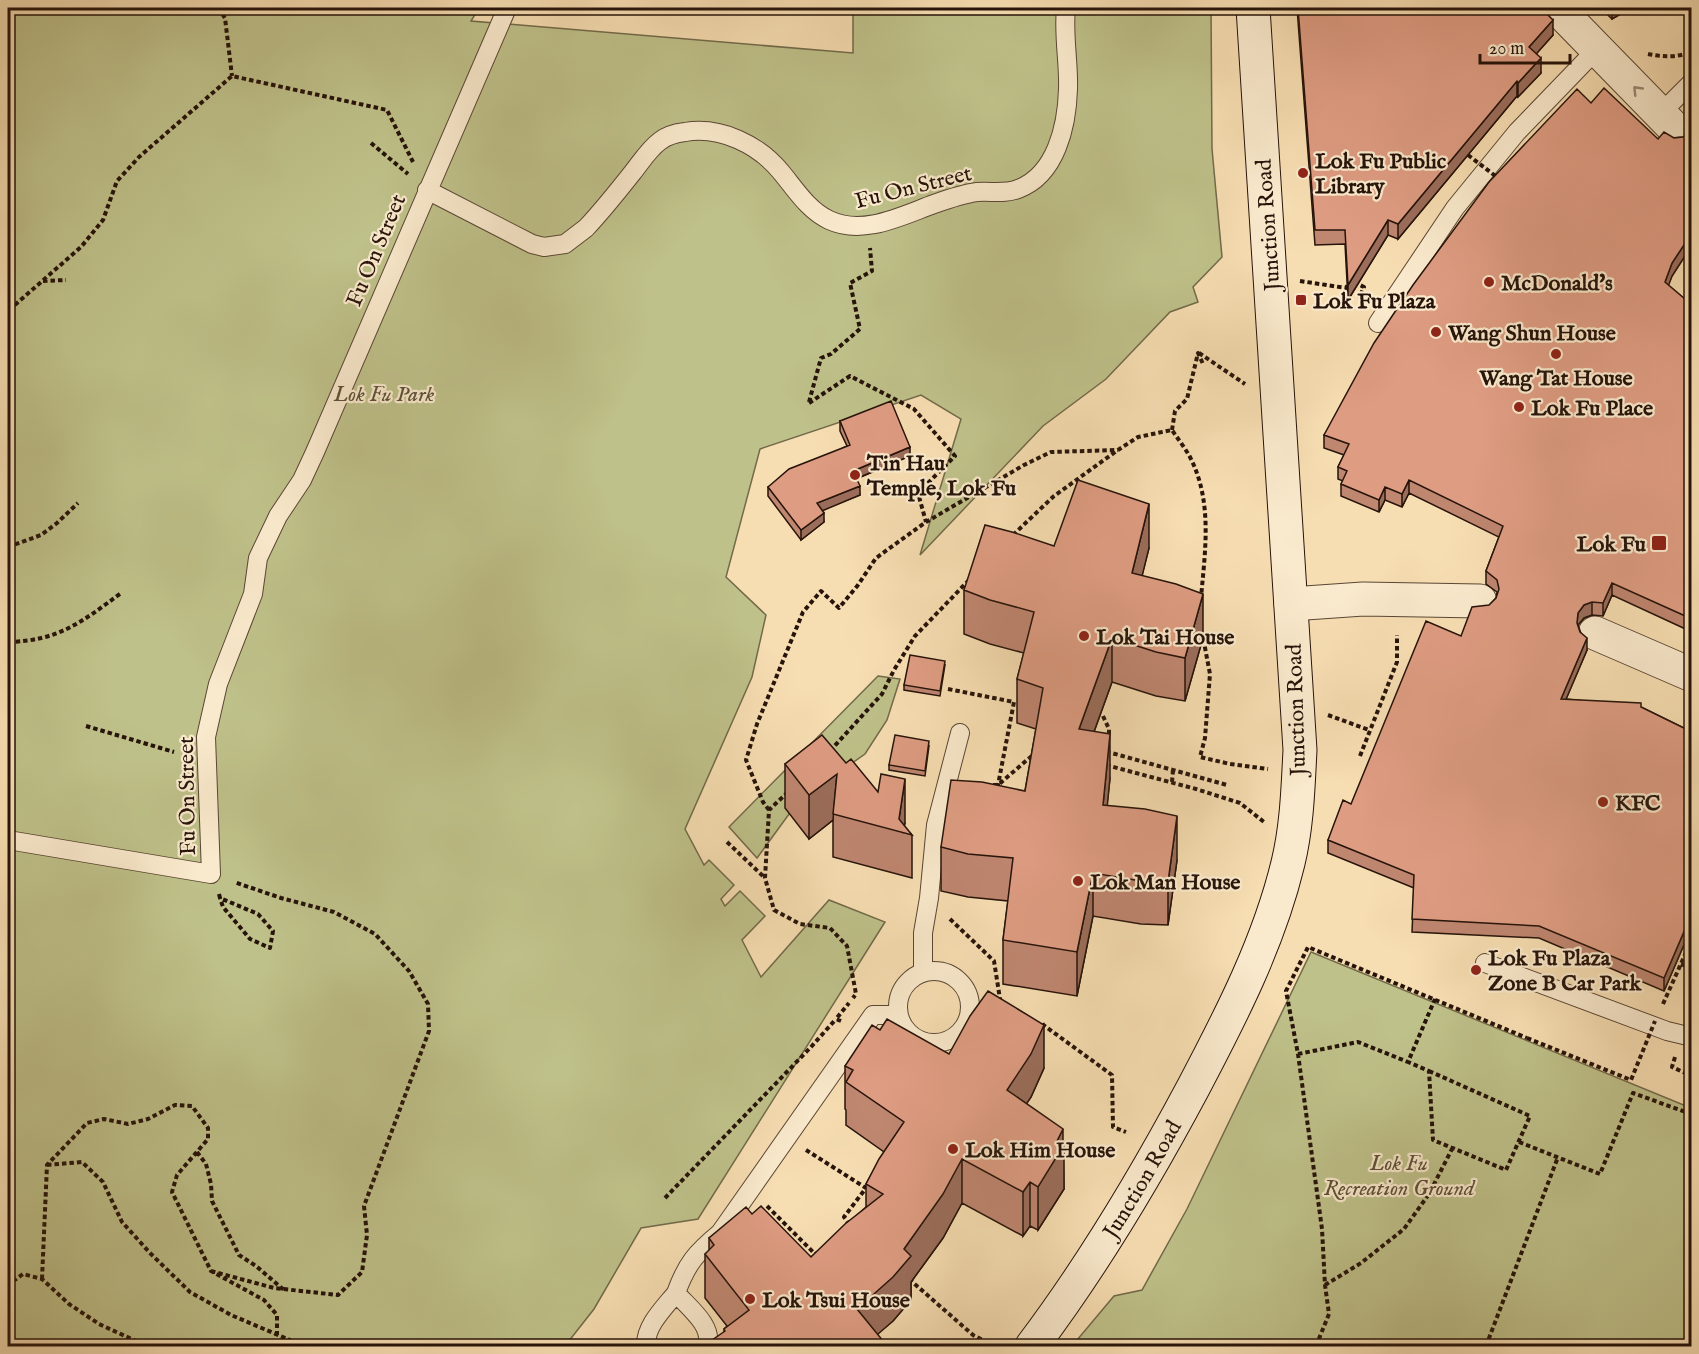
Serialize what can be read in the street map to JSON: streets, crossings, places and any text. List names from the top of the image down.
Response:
{
  "streets": {
    "main road": ["Junction Road"],
    "lane": ["Fu On Street"]
  },
  "parks": ["Lok Fu Park", "Lok Fu Recreation Ground"],
  "places": {
    "other": [
      "Lok Fu Public Library",
      "McDonald's",
      "Wang Shun House",
      "Wang Tat House",
      "Lok Fu Place",
      "Tin Hau Temple, Lok Fu",
      "Lok Tai House",
      "KFC",
      "Lok Man House",
      "Lok Fu Plaza Zone B Car Park",
      "Lok Him House",
      "Lok Tsui House"
    ],
    "transit": ["Lok Fu Plaza", "Lok Fu"]
  },
  "scale_bar": "20 m"
}
